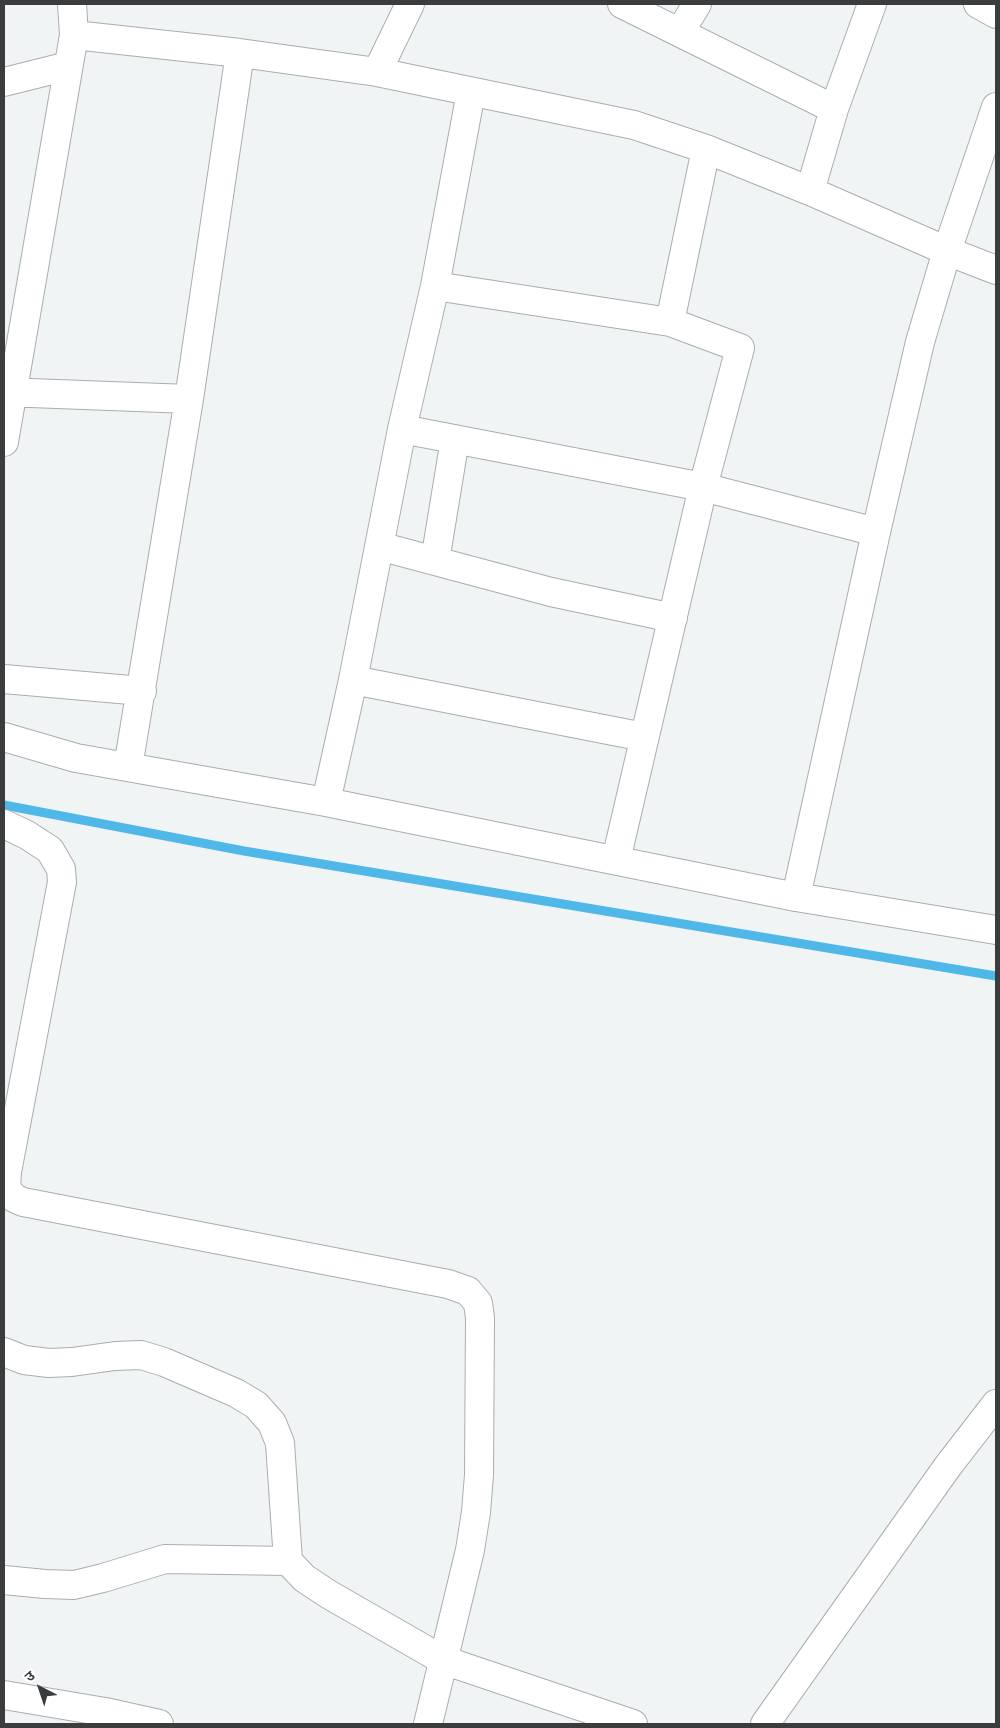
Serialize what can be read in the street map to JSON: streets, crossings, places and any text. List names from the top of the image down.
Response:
{
  "north": "top left"
}
